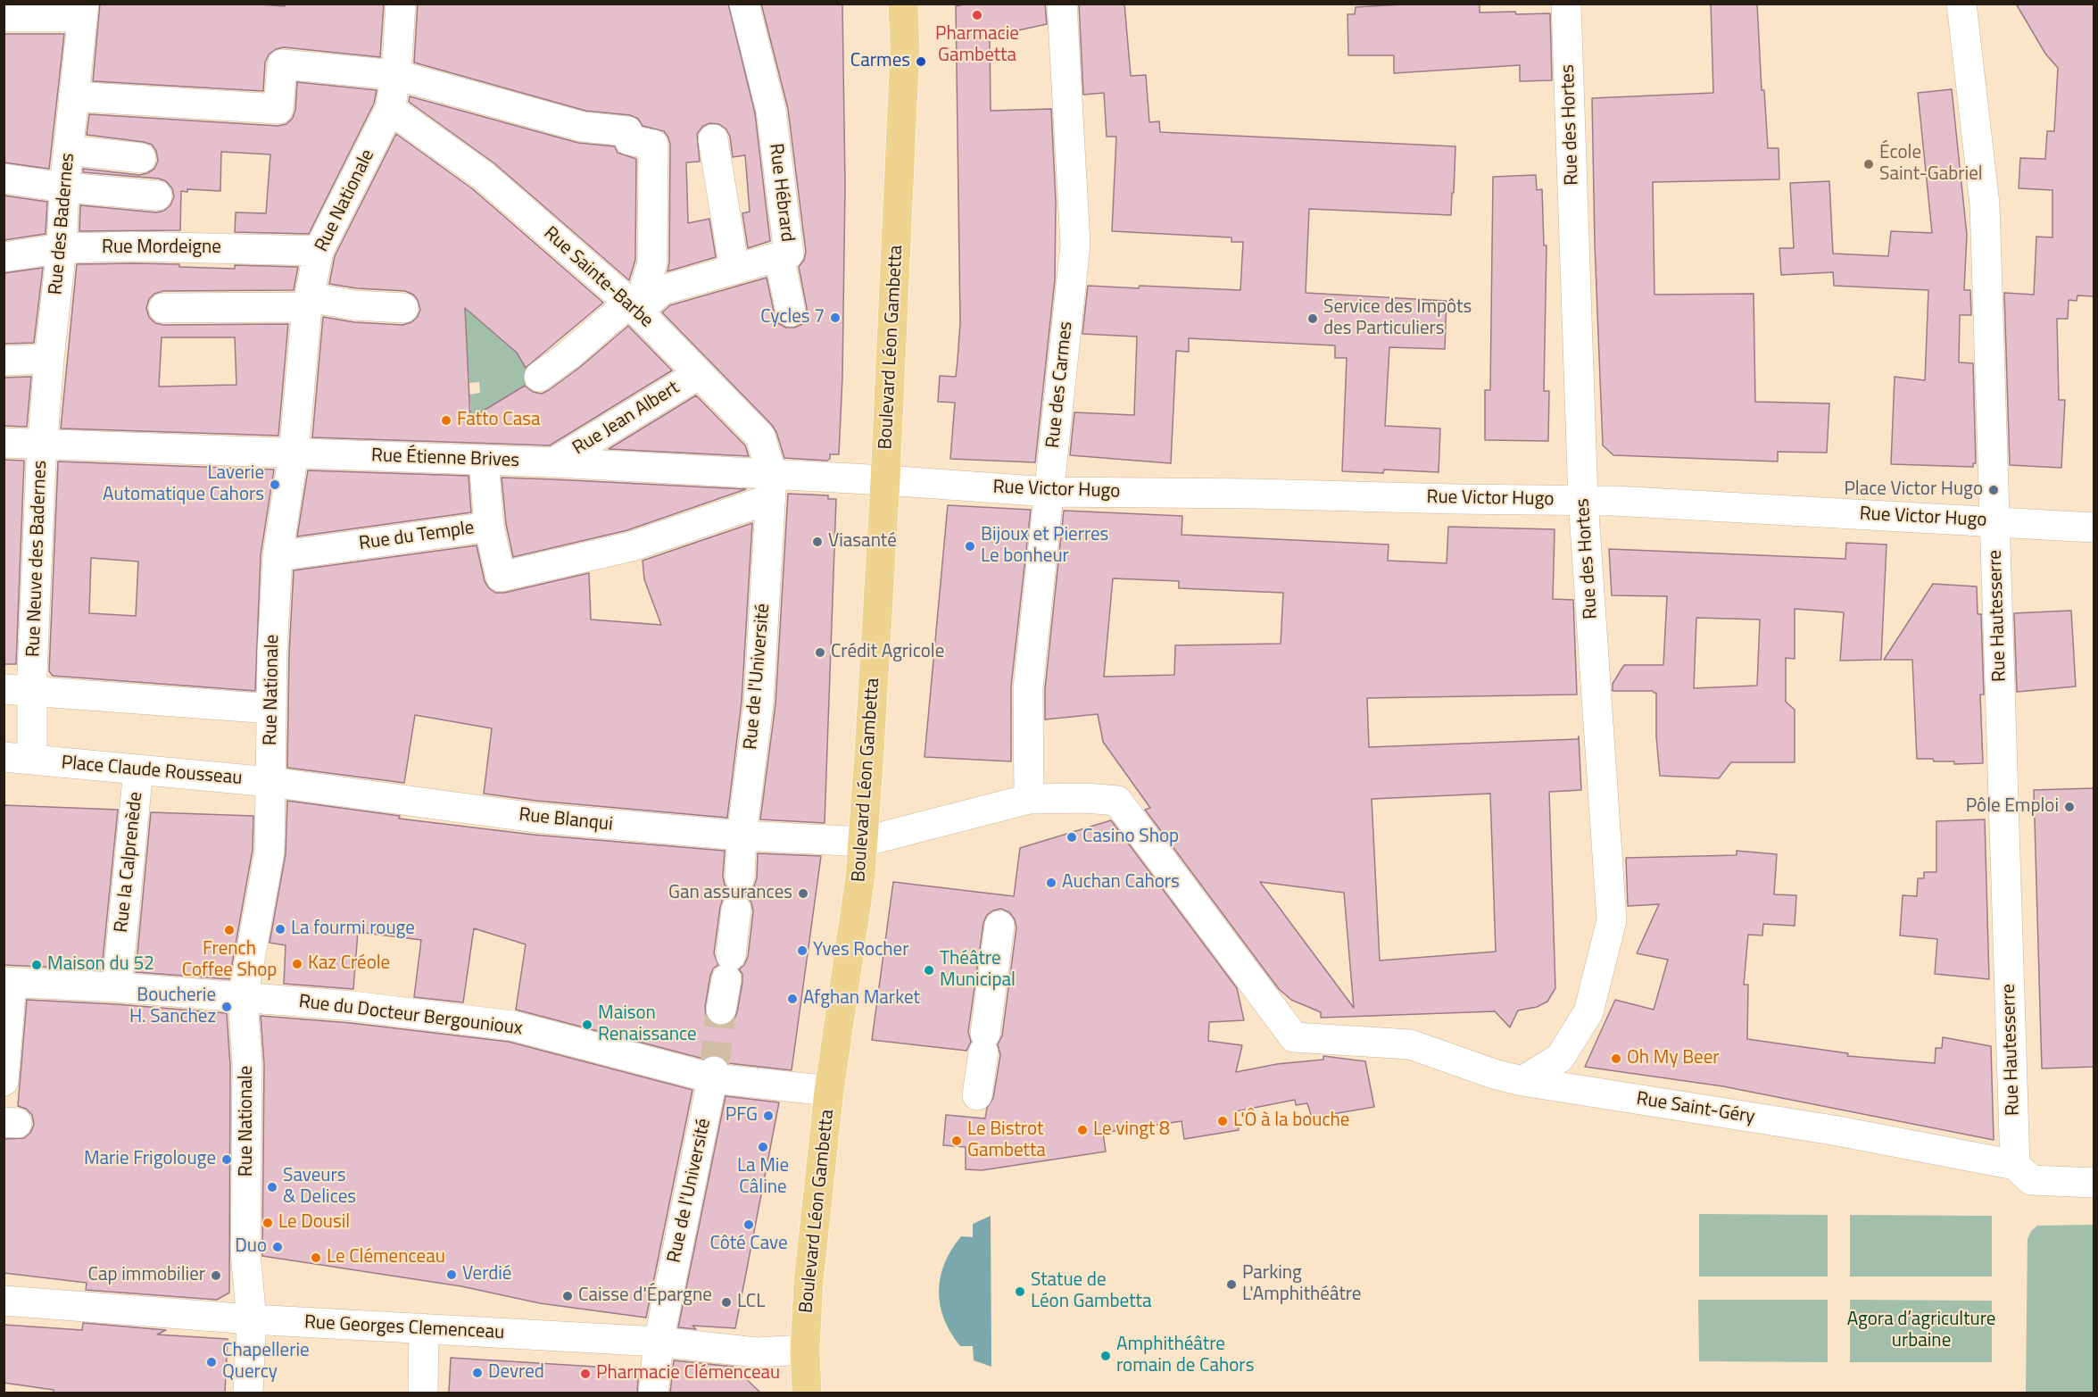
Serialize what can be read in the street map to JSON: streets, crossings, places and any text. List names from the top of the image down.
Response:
{
  "streets": {
    "main road": ["Boulevard Léon Gambetta"],
    "street": [
      "Rue des Hortes",
      "Rue Hébrard",
      "Rue Nationale",
      "Rue des Badernes",
      "Rue Mordeigne",
      "Rue Sainte-Barbe",
      "Rue des Carmes",
      "Rue Jean Albert",
      "Rue Étienne Brives",
      "Rue Victor Hugo",
      "Rue du Temple",
      "Rue Neuve des Badernes",
      "Rue Hautesserre",
      "Rue de l'Université",
      "Place Claude Rousseau",
      "Rue Blanqui",
      "Rue la Calprenède",
      "Rue du Docteur Bergounioux",
      "Rue Saint-Géry",
      "Rue Georges Clemenceau"
    ]
  },
  "crossings": [
    ["Rue des Hortes", "Rue Victor Hugo"],
    ["Rue des Hortes", "Rue Saint-Géry"],
    ["Rue Hébrard", "Rue Sainte-Barbe"],
    ["Rue Nationale", "Rue Mordeigne"],
    ["Rue Nationale", "Rue Sainte-Barbe"],
    ["Rue Nationale", "Rue Étienne Brives"],
    ["Rue Nationale", "Rue du Temple"],
    ["Rue Nationale", "Place Claude Rousseau"],
    ["Rue Nationale", "Rue Blanqui"],
    ["Rue Nationale", "Rue du Docteur Bergounioux"],
    ["Rue Nationale", "Rue Georges Clemenceau"],
    ["Rue des Badernes", "Rue Mordeigne"],
    ["Rue des Badernes", "Rue Étienne Brives"],
    ["Rue des Badernes", "Rue Neuve des Badernes"],
    ["Rue Sainte-Barbe", "Rue Jean Albert"],
    ["Rue Sainte-Barbe", "Rue Étienne Brives"],
    ["Rue Sainte-Barbe", "Rue de l'Université"],
    ["Boulevard Léon Gambetta", "Rue Étienne Brives"],
    ["Boulevard Léon Gambetta", "Rue Victor Hugo"],
    ["Boulevard Léon Gambetta", "Rue Blanqui"],
    ["Boulevard Léon Gambetta", "Rue du Docteur Bergounioux"],
    ["Boulevard Léon Gambetta", "Rue Georges Clemenceau"],
    ["Rue des Carmes", "Rue Victor Hugo"],
    ["Rue des Carmes", "Rue Blanqui"],
    ["Rue Jean Albert", "Rue Étienne Brives"],
    ["Rue Étienne Brives", "Rue Victor Hugo"],
    ["Rue Étienne Brives", "Rue du Temple"],
    ["Rue Étienne Brives", "Rue Neuve des Badernes"],
    ["Rue Étienne Brives", "Rue de l'Université"],
    ["Rue Victor Hugo", "Rue Hautesserre"],
    ["Rue Hautesserre", "Rue Saint-Géry"],
    ["Rue de l'Université", "Rue Blanqui"],
    ["Rue de l'Université", "Rue du Docteur Bergounioux"],
    ["Rue de l'Université", "Rue Georges Clemenceau"],
    ["Place Claude Rousseau", "Rue Blanqui"],
    ["Place Claude Rousseau", "Rue la Calprenède"],
    ["Rue Blanqui", "Rue Saint-Géry"],
    ["Rue la Calprenède", "Rue du Docteur Bergounioux"]
  ],
  "parks": ["Agora d’agriculture urbaine"],
  "places": [
    "Pharmacie Gambetta",
    "Carmes",
    "École Saint-Gabriel",
    "Cycles 7",
    "Service des Impôts des Particuliers",
    "Fatto Casa",
    "Laverie Automatique Cahors",
    "Place Victor Hugo",
    "Viasanté",
    "Bijoux et Pierres Le bonheur",
    "Crédit Agricole",
    "Pôle Emploi",
    "Casino Shop",
    "Auchan Cahors",
    "Gan assurances",
    "La fourmi rouge",
    "French Coffee Shop",
    "Yves Rocher",
    "Kaz Créole",
    "Maison du 52",
    "Théâtre Municipal",
    "Afghan Market",
    "Boucherie H. Sanchez",
    "Maison Renaissance",
    "Oh My Beer",
    "PFG",
    "L'Ô à la bouche",
    "Le vingt 8",
    "Le Bistrot Gambetta",
    "La Mie Câline",
    "Marie Frigolouge",
    "Saveurs & Delices",
    "Le Dousil",
    "Côté Cave",
    "Duo",
    "Le Clémenceau",
    "Verdié",
    "Cap immobilier",
    "Parking L'Amphithéâtre",
    "Statue de Léon Gambetta",
    "Caisse d'Épargne",
    "LCL",
    "Amphithéâtre romain de Cahors",
    "Chapellerie Quercy",
    "Devred",
    "Pharmacie Clémenceau"
  ]
}
